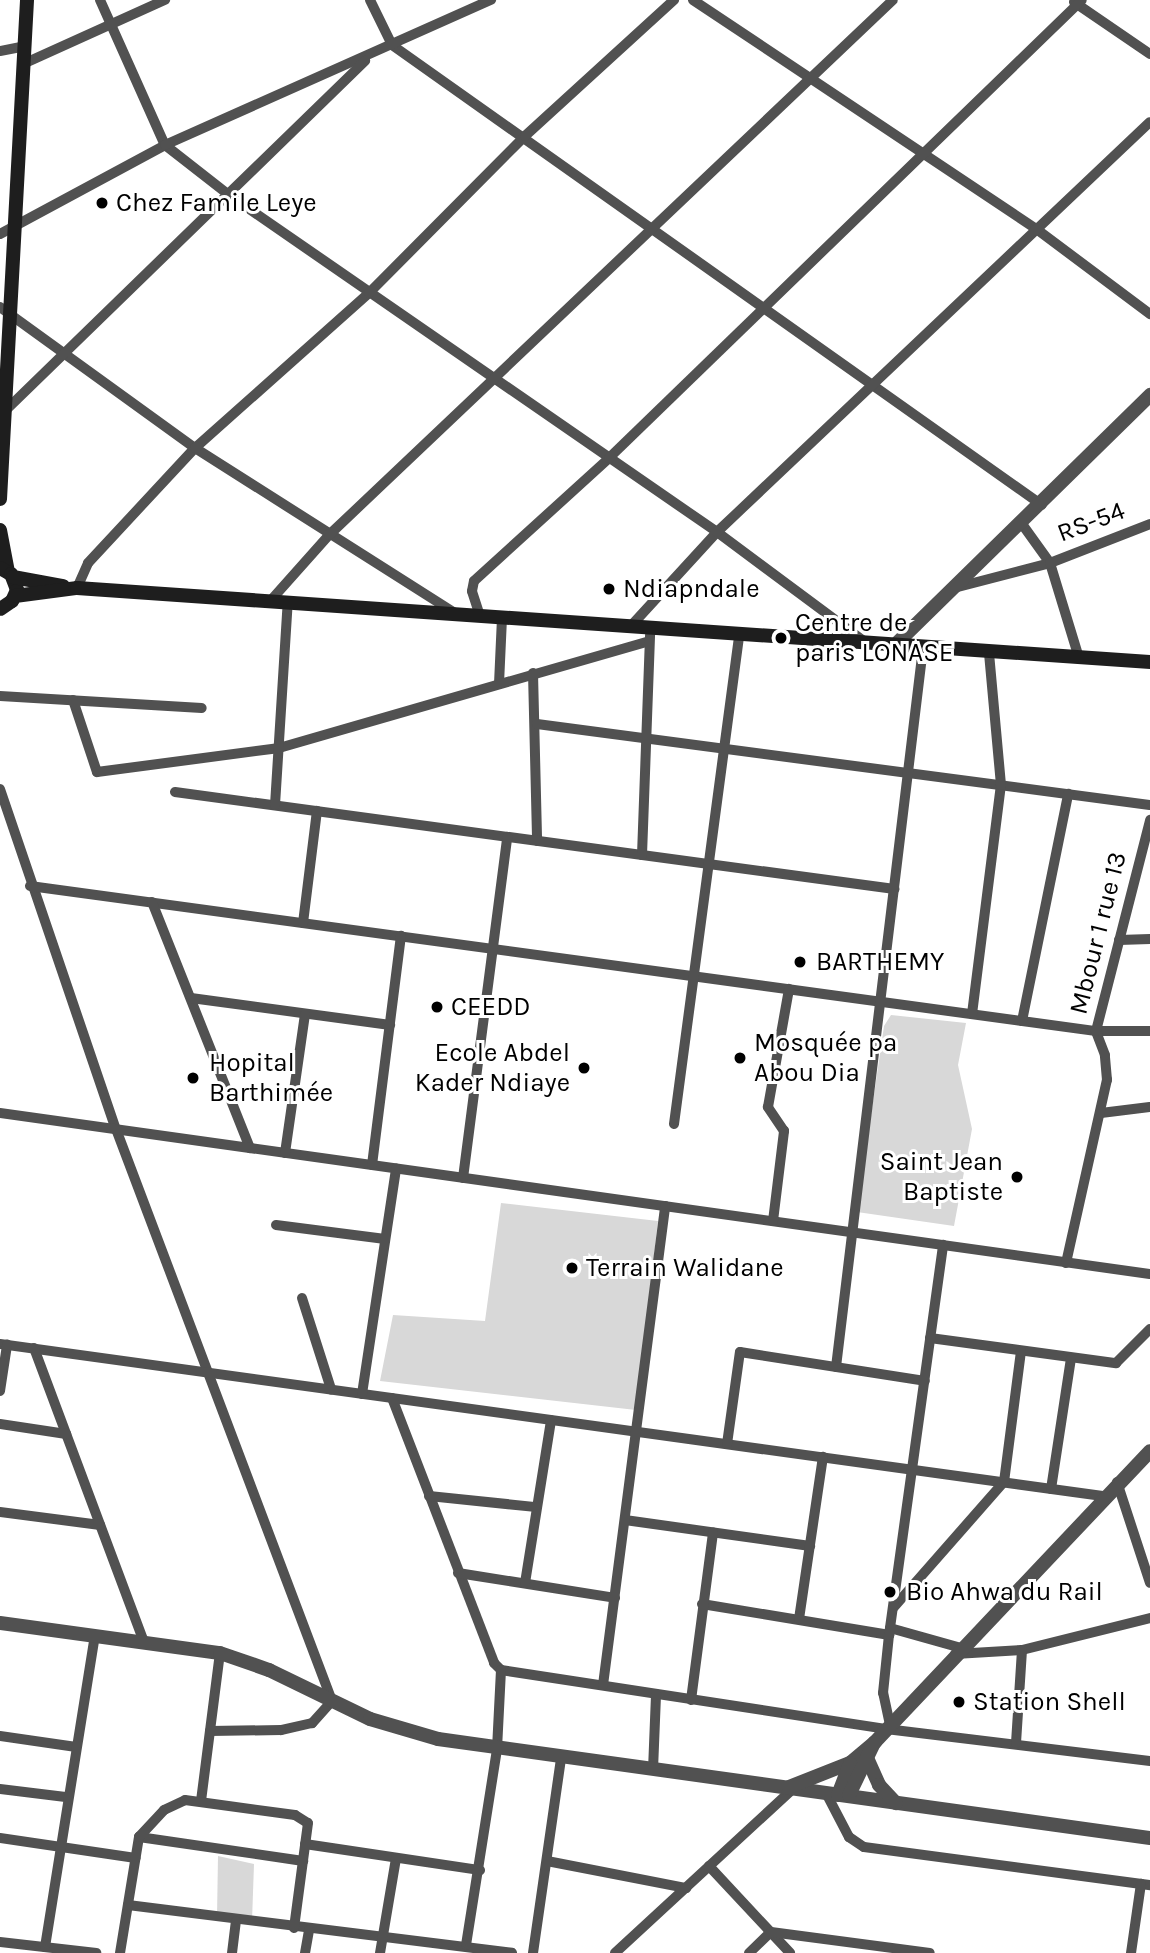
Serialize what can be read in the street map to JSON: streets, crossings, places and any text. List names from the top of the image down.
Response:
{
  "streets": {
    "street": ["RS-54", "Mbour 1 rue 13"]
  },
  "places": [
    "Chez Famile Leye",
    "Ndiapndale",
    "Centre de paris LONASE",
    "BARTHEMY",
    "CEEDD",
    "Mosquée pa Abou Dia",
    "Ecole Abdel Kader Ndiaye",
    "Hopital Barthimée",
    "Saint Jean Baptiste",
    "Terrain Walidane",
    "Bio Ahwa du Rail",
    "Station Shell"
  ]
}
